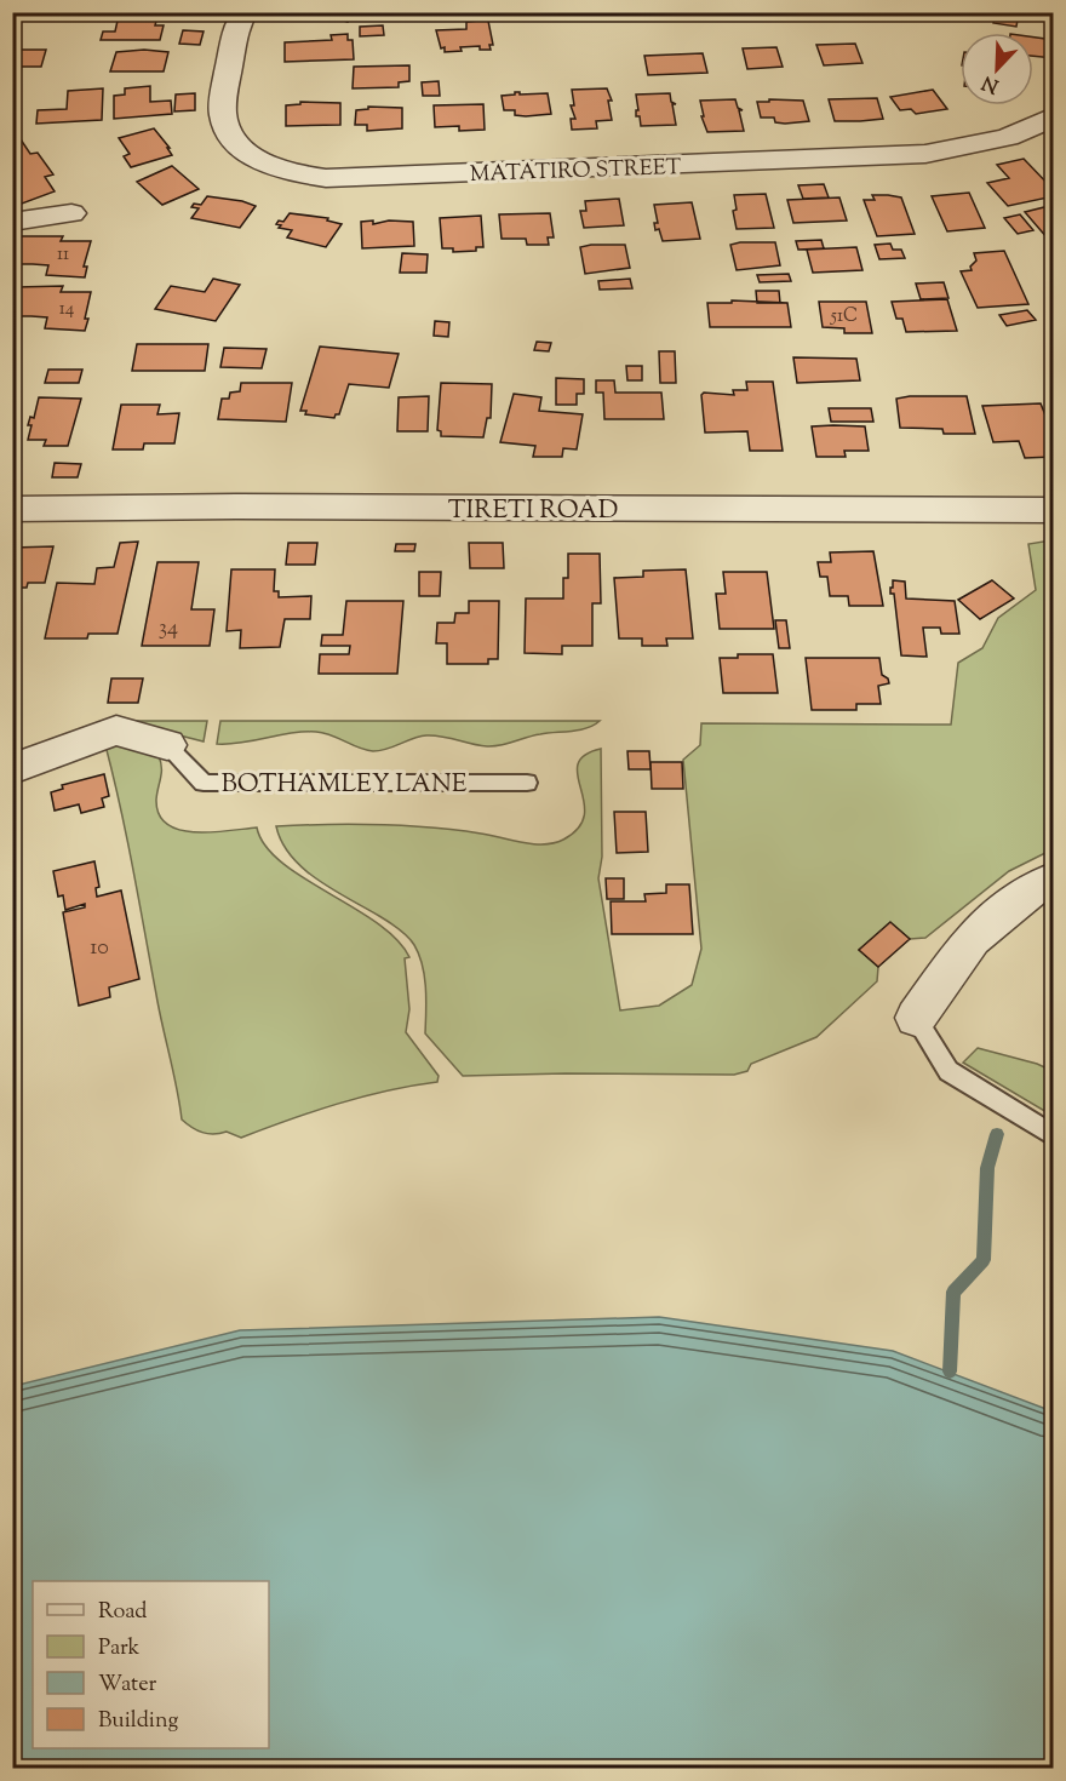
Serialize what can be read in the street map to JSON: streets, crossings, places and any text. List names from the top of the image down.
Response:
{
  "streets": {
    "street": ["MATATIRO STREET", "TIRETI ROAD", "BOTHAMLEY LANE"]
  },
  "house_numbers": [
    "11",
    "14",
    "51C",
    "34",
    "10"
  ],
  "legend": [
    "Road",
    "Park",
    "Water",
    "Building"
  ],
  "north": "bottom left"
}
